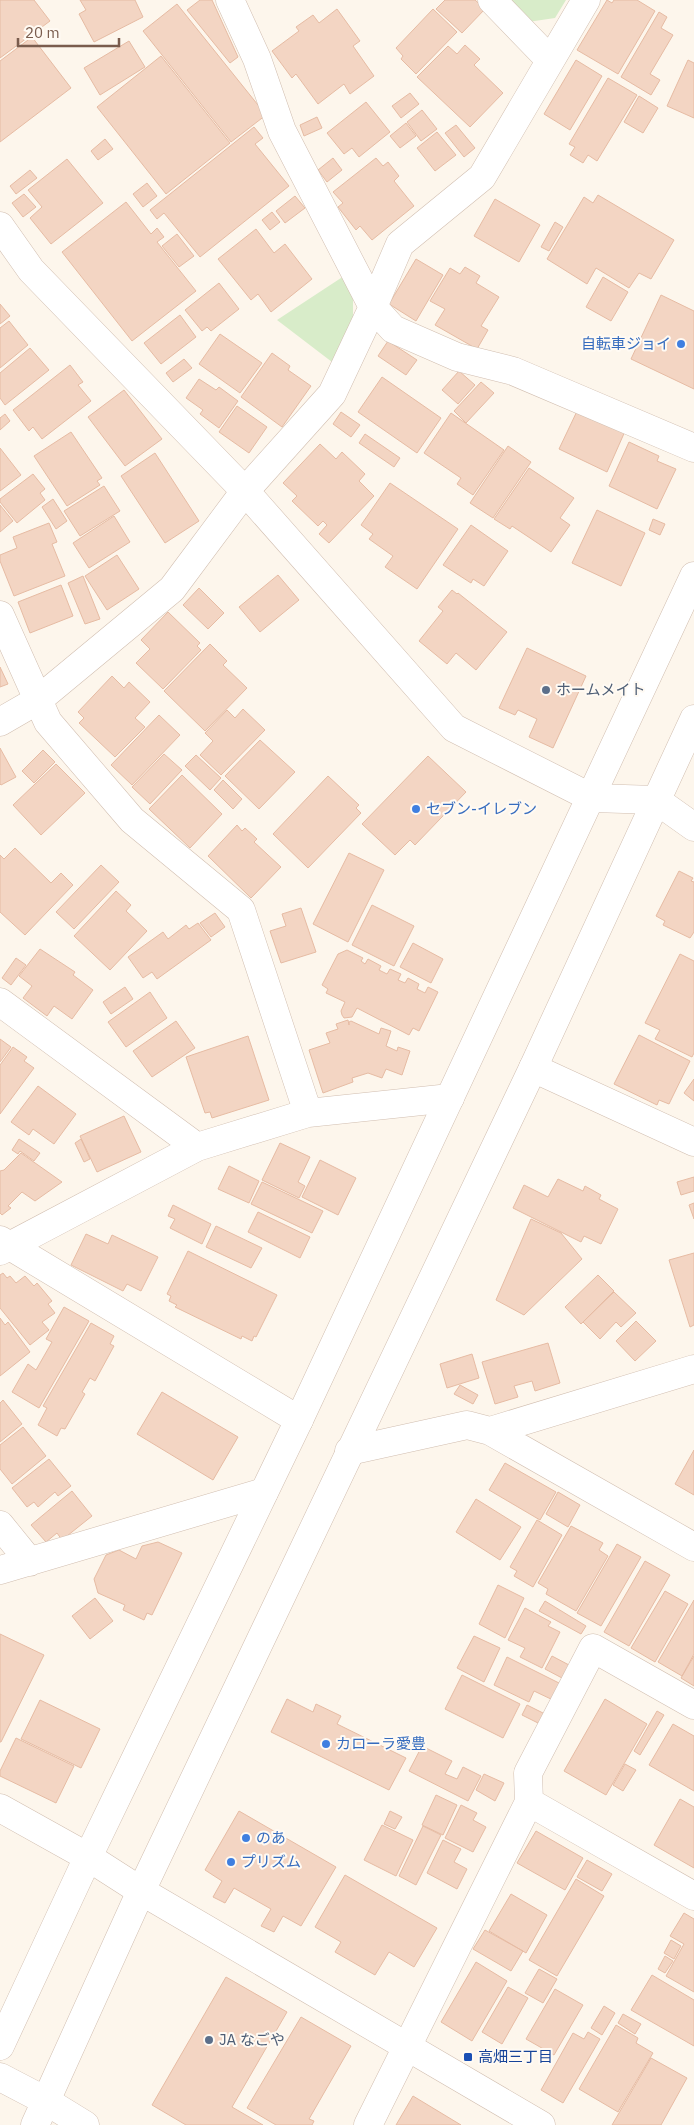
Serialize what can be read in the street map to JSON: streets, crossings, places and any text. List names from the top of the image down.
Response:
{
  "places": {
    "other": [
      "自転車ジョイ",
      "ホームメイト",
      "セブン-イレブン",
      "カローラ愛豊",
      "のあ",
      "プリズム",
      "JA なごや"
    ],
    "transit": ["高畑三丁目"]
  },
  "scale_bar": "20 m"
}
